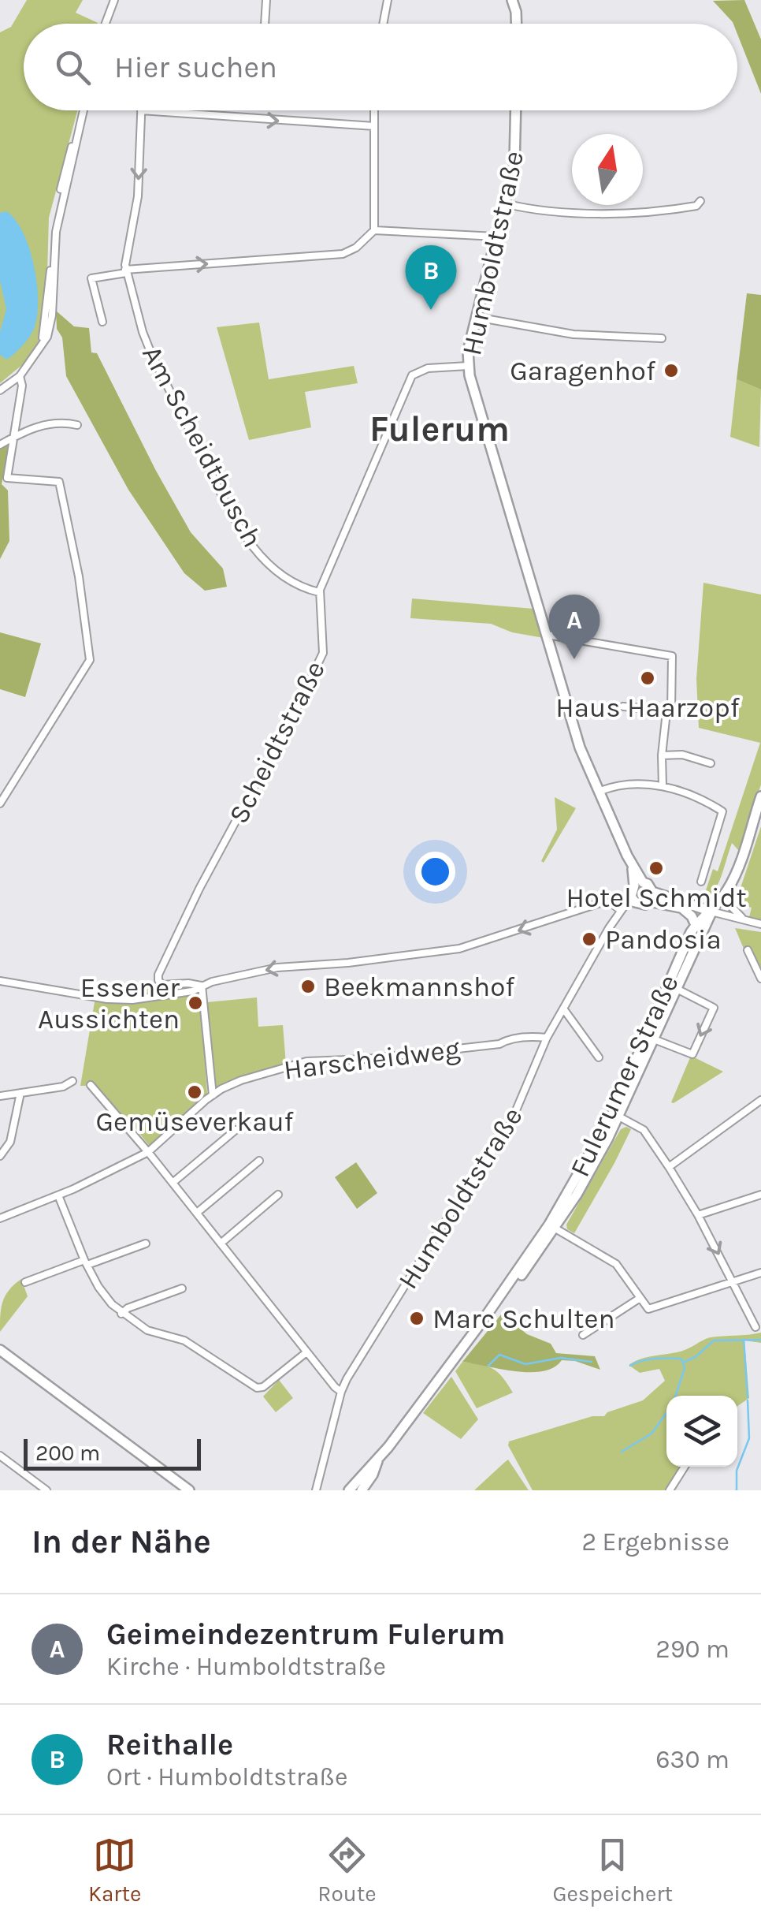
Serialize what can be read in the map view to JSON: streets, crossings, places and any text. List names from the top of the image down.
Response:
{
  "streets": {
    "main road": ["Humboldtstraße", "Fulerumer Straße"],
    "street": ["Am Scheidtbusch", "Scheidtstraße", "Harscheidweg"]
  },
  "crossings": [
    ["Humboldtstraße", "Scheidtstraße"],
    ["Humboldtstraße", "Harscheidweg"],
    ["Am Scheidtbusch", "Scheidtstraße"]
  ],
  "districts": ["Fulerum"],
  "places": [
    "Garagenhof",
    "Haus Haarzopf",
    "Hotel Schmidt",
    "Pandosia",
    "Beekmannshof",
    "Essener Aussichten",
    "Gemüseverkauf",
    "Marc Schulten"
  ],
  "scale_bar": "200 m",
  "north": "top",
  "page": {
    "search": "Hier suchen",
    "pins": ["B", "A"],
    "scale": "200 m",
    "heading": ["In der Nähe", "2 Ergebnisse"],
    "list": [
      {
        "mark": "A",
        "name": "Geimeindezentrum Fulerum",
        "note": "Kirche · Humboldtstraße",
        "value": "290 m"
      },
      {
        "mark": "B",
        "name": "Reithalle",
        "note": "Ort · Humboldtstraße",
        "value": "630 m"
      }
    ],
    "nav": ["Karte", "Route", "Gespeichert"]
  }
}
